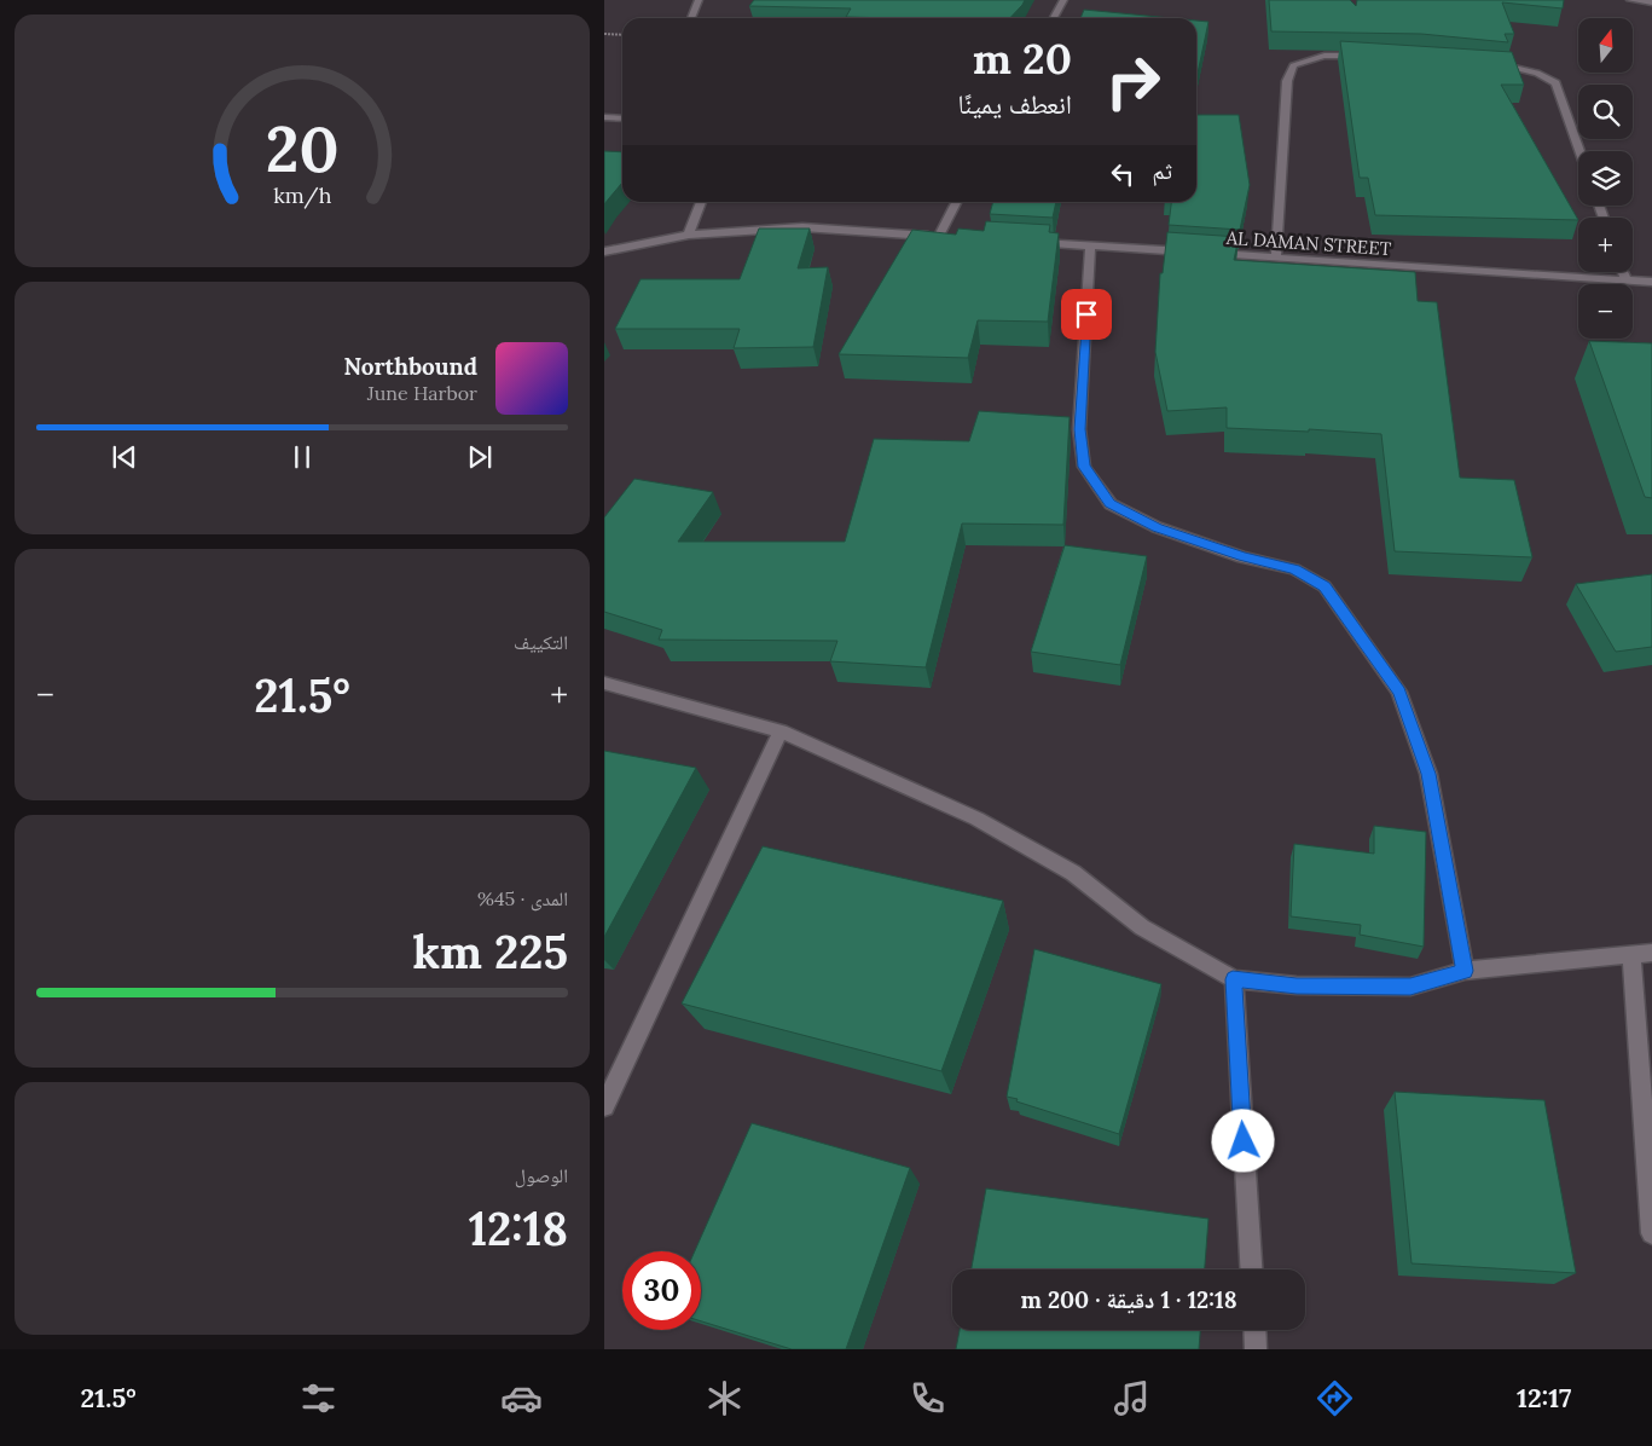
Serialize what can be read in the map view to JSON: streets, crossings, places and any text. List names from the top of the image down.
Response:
{
  "streets": {
    "street": ["AL DAMAN STREET"]
  },
  "north": "top",
  "page": {
    "map_buttons": ["+", "−"],
    "turn": ["20 m", "انعطف يمينًا"],
    "then": "ثم",
    "song": ["Northbound", "June Harbor"],
    "tile": [
      "التكييف",
      ["المدى · 45%", "225 km"],
      ["الوصول", "12:18"]
    ],
    "heat": ["−", "21.5°", "+"],
    "limit": "30",
    "trip": "12:18 · 1 دقيقة · 200 m",
    "tabs": ["12:17", "21.5°"],
    "gauge": ["20", "km/h"]
  }
}
